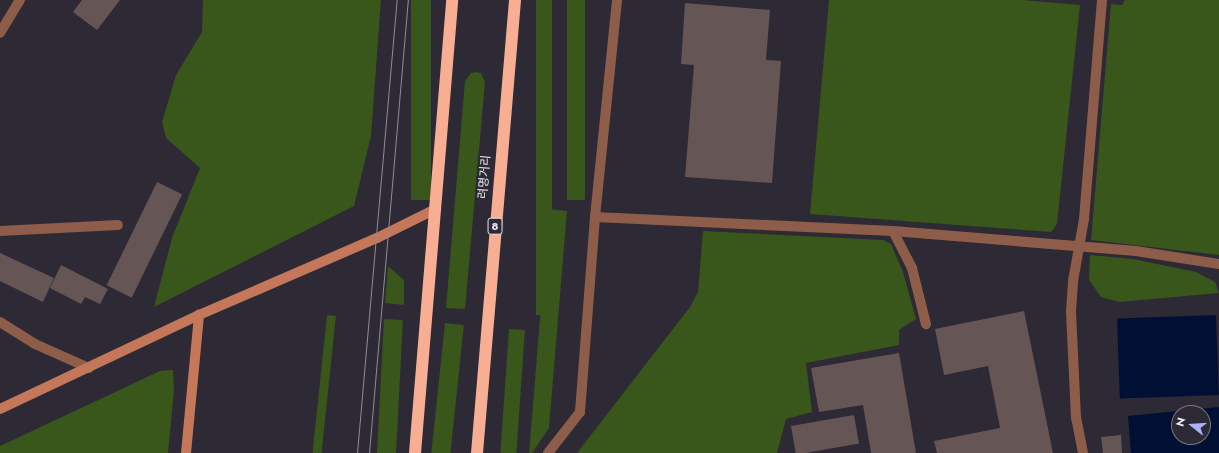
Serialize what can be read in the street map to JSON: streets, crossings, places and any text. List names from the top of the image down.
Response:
{
  "streets": {
    "highway": ["려명거리", "8"]
  },
  "north": "left"
}
